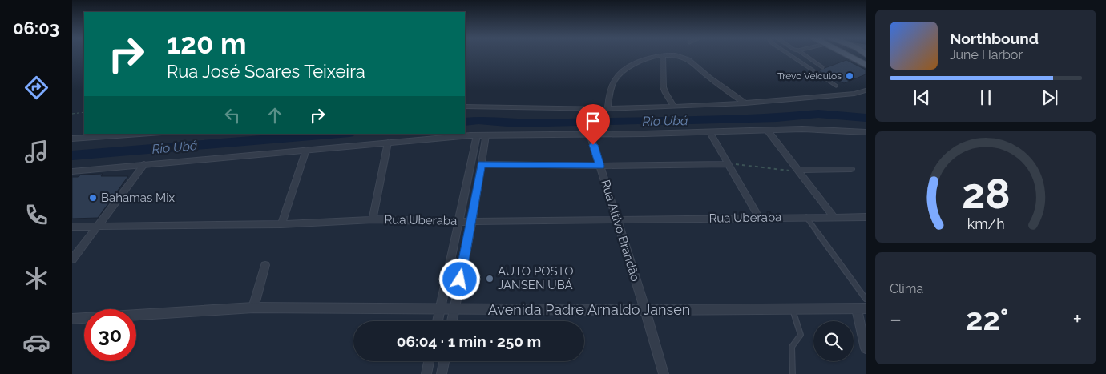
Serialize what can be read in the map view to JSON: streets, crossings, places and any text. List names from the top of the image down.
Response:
{
  "streets": {
    "street": ["Rua Uberaba", "Rua Altivo Brandão", "Avenida Padre Arnaldo Jansen"]
  },
  "crossings": [
    ["Rua Uberaba", "Rua Altivo Brandão"],
    ["Rua Altivo Brandão", "Avenida Padre Arnaldo Jansen"]
  ],
  "water": ["Rio Ubá"],
  "places": ["Trevo Veiculos", "Bahamas Mix", "AUTO POSTO JANSEN UBÁ"],
  "page": {
    "tabs": "06:03",
    "turn": ["120 m", "Rua José Soares Teixeira"],
    "song": ["Northbound", "June Harbor"],
    "tile": "Clima",
    "heat": ["−", "22°", "+"],
    "limit": "30",
    "trip": "06:04 · 1 min · 250 m",
    "gauge": ["28", "km/h"]
  }
}
